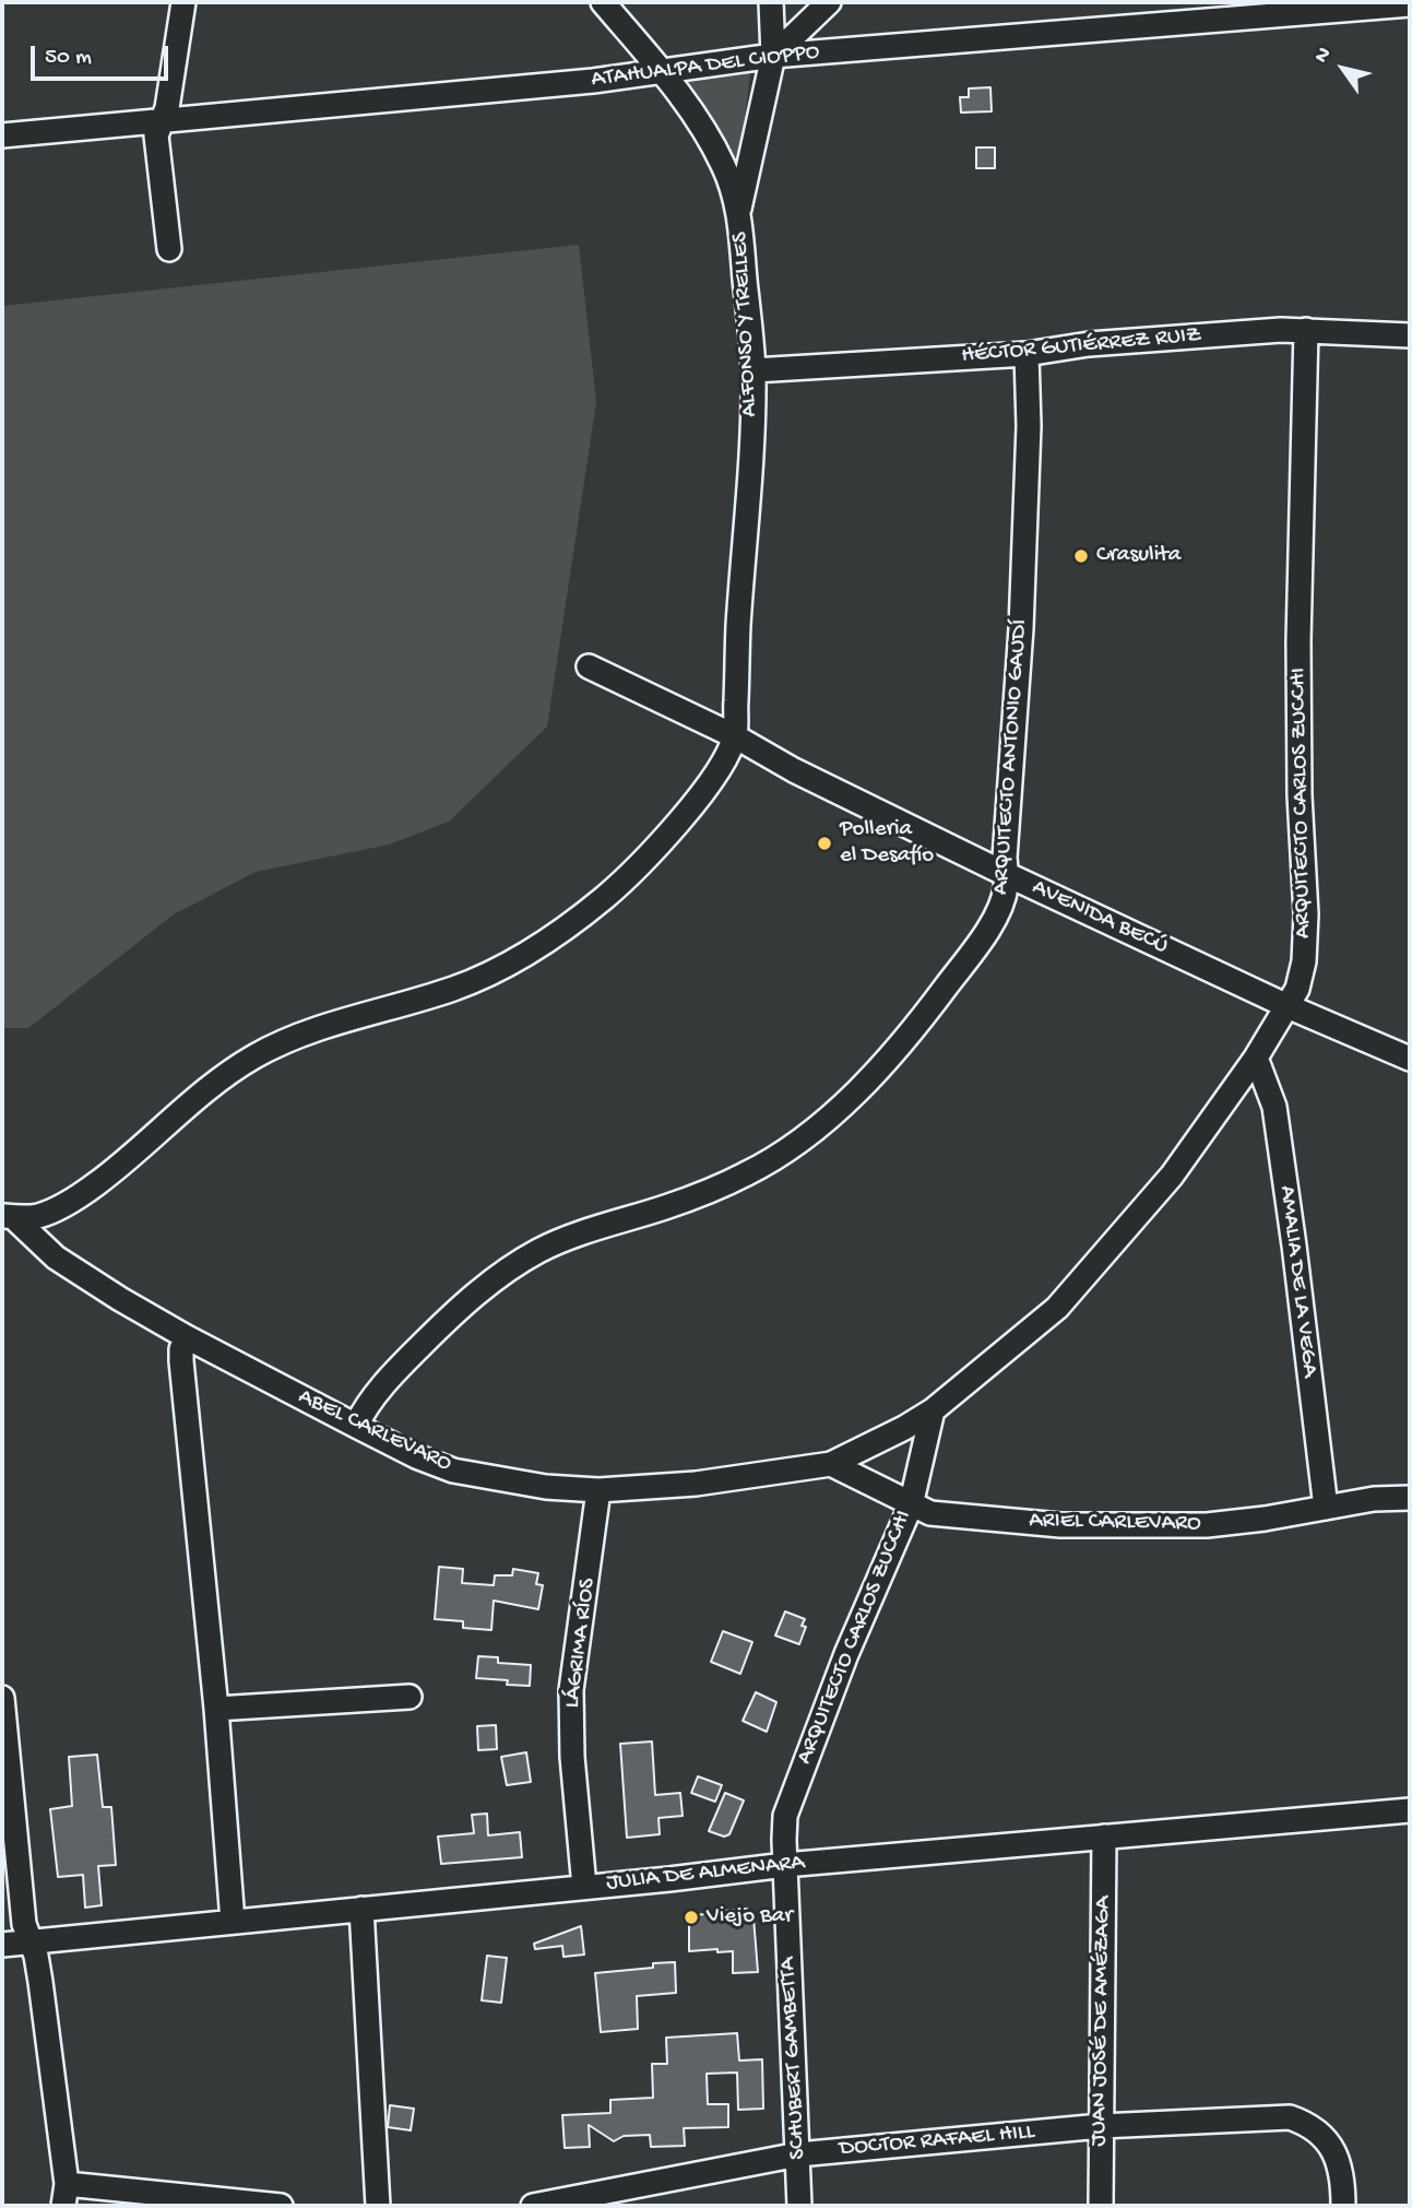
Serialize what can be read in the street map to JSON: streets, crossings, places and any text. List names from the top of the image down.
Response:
{
  "streets": {
    "street": [
      "ATAHUALPA DEL CIOPPO",
      "ALFONSO Y TRELLES",
      "HÉCTOR GUTIÉRREZ RUIZ",
      "ARQUITECTO ANTONIO GAUDÍ",
      "ARQUITECTO CARLOS ZUCCHI",
      "AVENIDA BECÚ",
      "AMALIA DE LA VEGA",
      "ABEL CARLEVARO",
      "ARIEL CARLEVARO",
      "LÁGRIMA RÍOS",
      "JULIA DE ALMENARA",
      "JUAN JOSÉ DE AMÉZAGA",
      "SCHUBERT GAMBETTA",
      "DOCTOR RAFAEL HILL"
    ]
  },
  "crossings": [
    ["ATAHUALPA DEL CIOPPO", "ALFONSO Y TRELLES"],
    ["ALFONSO Y TRELLES", "HÉCTOR GUTIÉRREZ RUIZ"],
    ["ALFONSO Y TRELLES", "AVENIDA BECÚ"],
    ["HÉCTOR GUTIÉRREZ RUIZ", "ARQUITECTO ANTONIO GAUDÍ"],
    ["HÉCTOR GUTIÉRREZ RUIZ", "ARQUITECTO CARLOS ZUCCHI"],
    ["ARQUITECTO ANTONIO GAUDÍ", "AVENIDA BECÚ"],
    ["ARQUITECTO ANTONIO GAUDÍ", "ABEL CARLEVARO"],
    ["ARQUITECTO CARLOS ZUCCHI", "AVENIDA BECÚ"],
    ["ARQUITECTO CARLOS ZUCCHI", "AMALIA DE LA VEGA"],
    ["ARQUITECTO CARLOS ZUCCHI", "ABEL CARLEVARO"],
    ["ARQUITECTO CARLOS ZUCCHI", "ARIEL CARLEVARO"],
    ["ARQUITECTO CARLOS ZUCCHI", "JULIA DE ALMENARA"],
    ["ARQUITECTO CARLOS ZUCCHI", "SCHUBERT GAMBETTA"],
    ["AMALIA DE LA VEGA", "ARIEL CARLEVARO"],
    ["ABEL CARLEVARO", "ARIEL CARLEVARO"],
    ["ABEL CARLEVARO", "LÁGRIMA RÍOS"],
    ["LÁGRIMA RÍOS", "JULIA DE ALMENARA"],
    ["JULIA DE ALMENARA", "JUAN JOSÉ DE AMÉZAGA"],
    ["JULIA DE ALMENARA", "SCHUBERT GAMBETTA"],
    ["JUAN JOSÉ DE AMÉZAGA", "DOCTOR RAFAEL HILL"],
    ["SCHUBERT GAMBETTA", "DOCTOR RAFAEL HILL"]
  ],
  "places": ["Crasulita", "Polleria el Desafío", "Viejo Bar"],
  "scale_bar": "50 m",
  "north": "top left"
}
